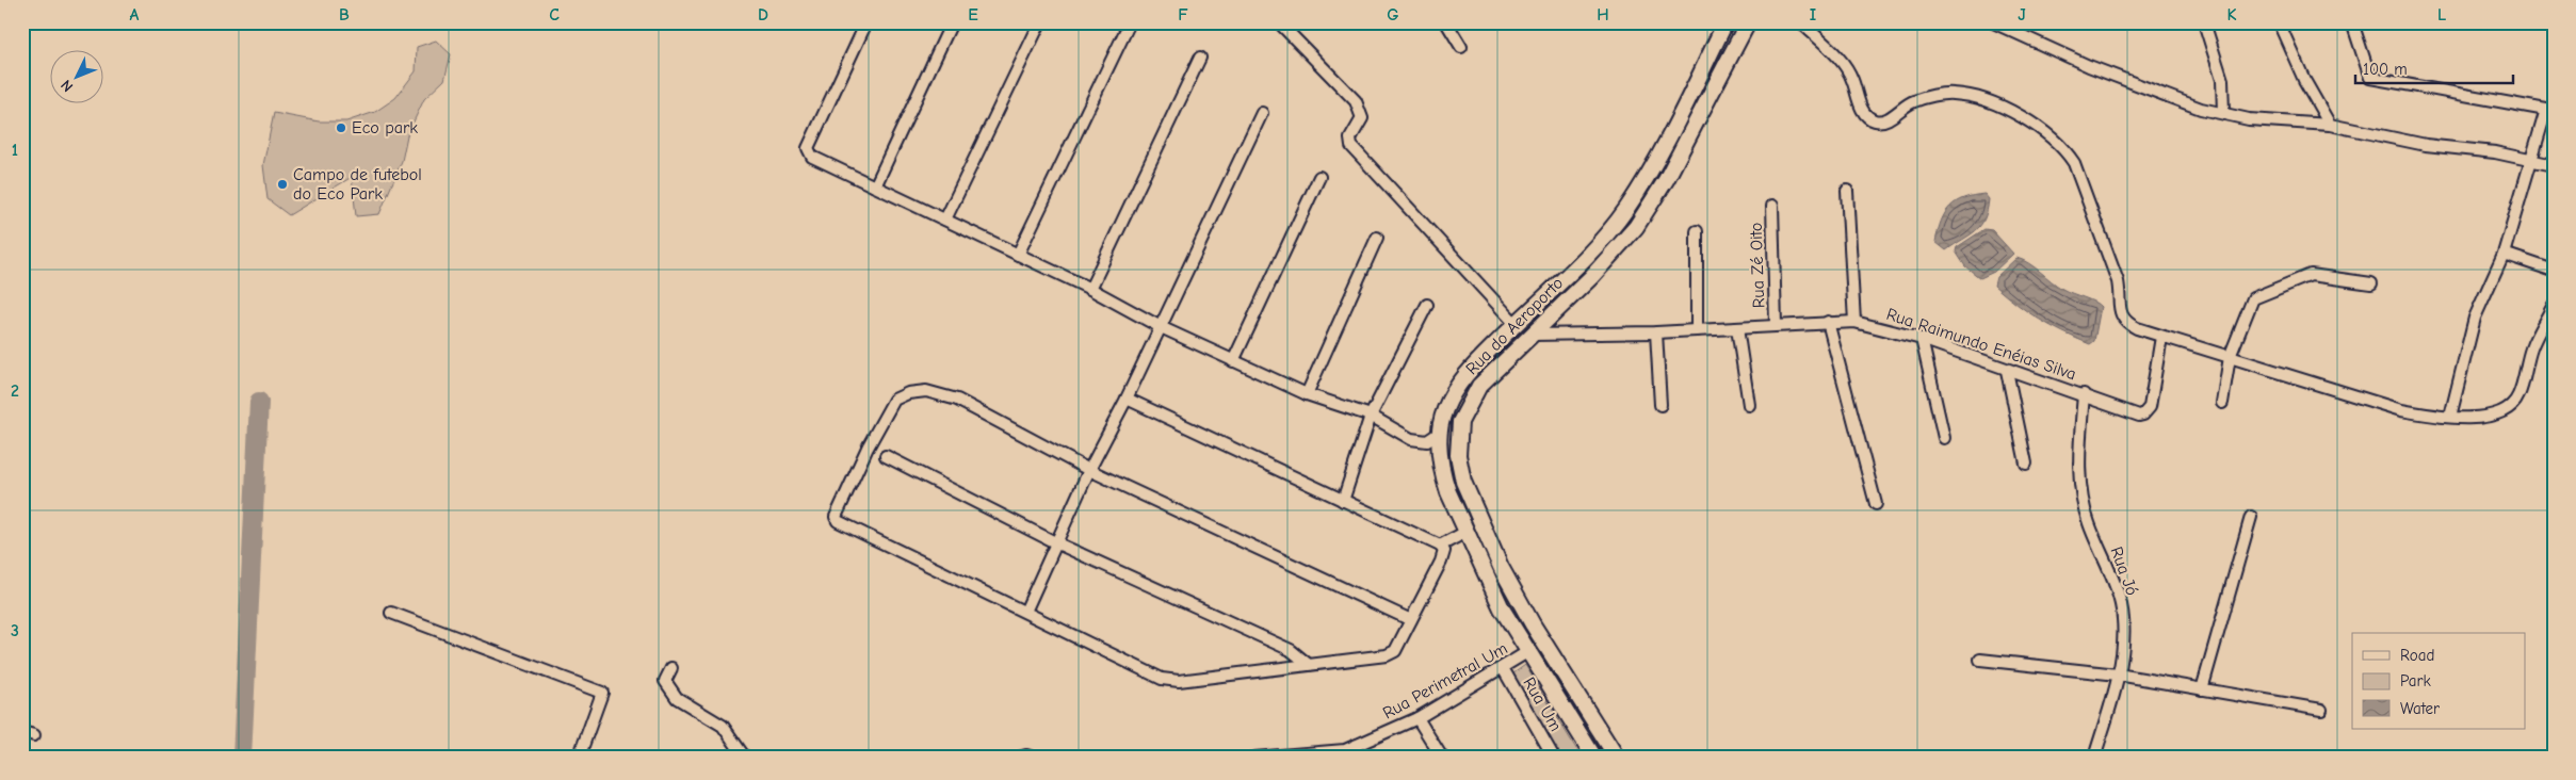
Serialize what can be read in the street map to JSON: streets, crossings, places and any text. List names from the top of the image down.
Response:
{
  "streets": {
    "main road": ["Rua do Aeroporto"],
    "street": [
      "Rua Zé Oito",
      "Rua Raimundo Enéias Silva",
      "Rua Jó",
      "Rua Perimetral Um",
      "Rua Um"
    ]
  },
  "crossings": [
    ["Rua Zé Oito", "Rua Raimundo Enéias Silva"],
    ["Rua do Aeroporto", "Rua Raimundo Enéias Silva"],
    ["Rua do Aeroporto", "Rua Perimetral Um"],
    ["Rua Raimundo Enéias Silva", "Rua Jó"],
    ["Rua Perimetral Um", "Rua Um"]
  ],
  "places": ["Eco park", "Campo de futebol do Eco Park"],
  "legend": ["Road", "Park", "Water"],
  "scale_bar": "100 m",
  "north": "bottom left",
  "grid": {
    "columns": [
      "A",
      "B",
      "C",
      "D",
      "E",
      "F",
      "G",
      "H",
      "I",
      "J",
      "K",
      "L"
    ],
    "rows": ["1", "2", "3"]
  }
}
